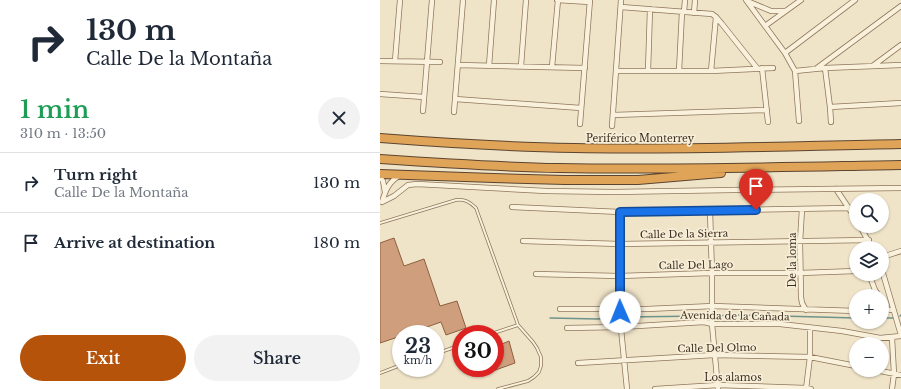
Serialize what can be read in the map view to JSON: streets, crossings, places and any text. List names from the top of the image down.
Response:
{
  "streets": {
    "highway": ["Periférico Monterrey"],
    "street": [
      "Calle De la Sierra",
      "De la loma",
      "Calle Del Lago",
      "Avenida de la Cañada",
      "Calle Del Olmo",
      "Los alamos"
    ]
  },
  "crossings": [
    ["Calle De la Sierra", "De la loma"],
    ["De la loma", "Calle Del Lago"],
    ["De la loma", "Avenida de la Cañada"]
  ],
  "page": {
    "turn": ["130 m", "Calle De la Montaña"],
    "heading": ["1 min", "310 m · 13:50"],
    "list": [
      {
        "name": "Turn right",
        "note": "Calle De la Montaña",
        "value": "130 m"
      },
      {
        "name": "Arrive at destination",
        "value": "180 m"
      }
    ],
    "map_buttons": ["+", "−"],
    "speed": "23 km/h",
    "limit": "30",
    "buttons": ["Exit", "Share"]
  }
}
